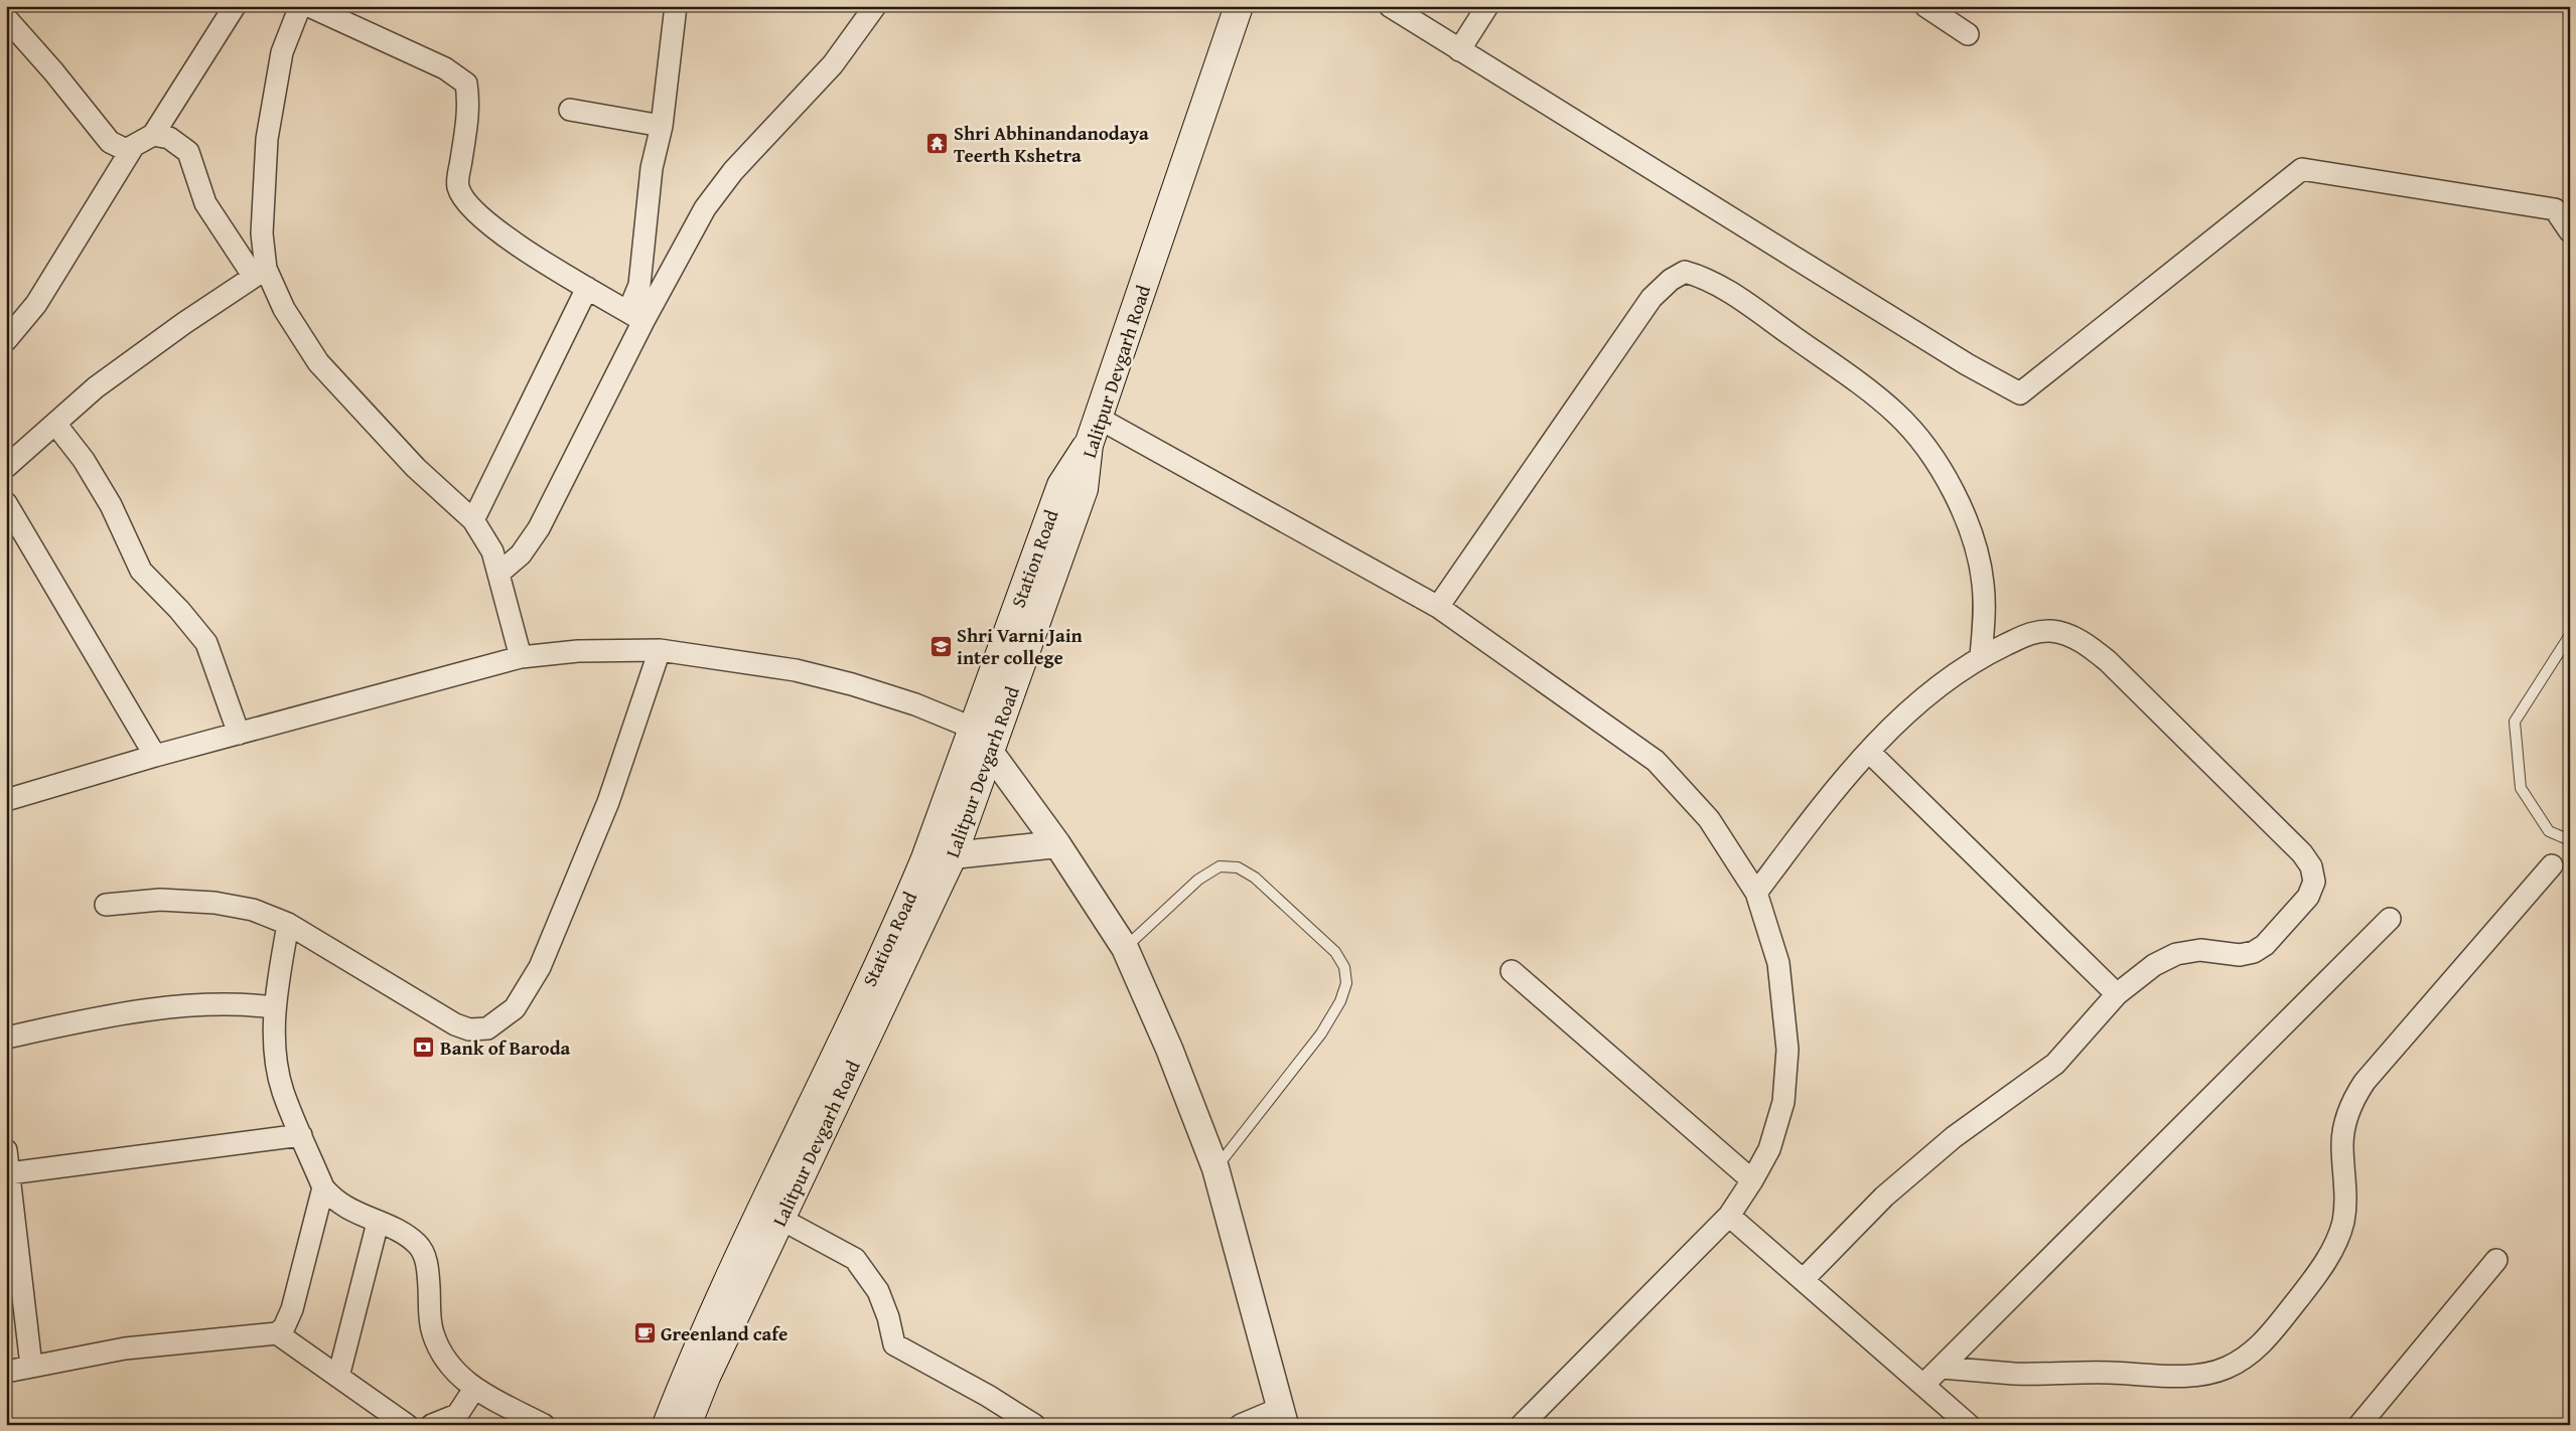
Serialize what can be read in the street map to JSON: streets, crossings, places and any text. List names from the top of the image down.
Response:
{
  "streets": {
    "main road": ["Lalitpur Devgarh Road", "Station Road"]
  },
  "crossings": [
    ["Lalitpur Devgarh Road", "Station Road"]
  ],
  "places": {
    "temple": ["Shri Abhinandanodaya Teerth Kshetra"],
    "school or university": ["Shri Varni Jain inter college"],
    "bank": ["Bank of Baroda"],
    "cafe": ["Greenland cafe"]
  }
}
